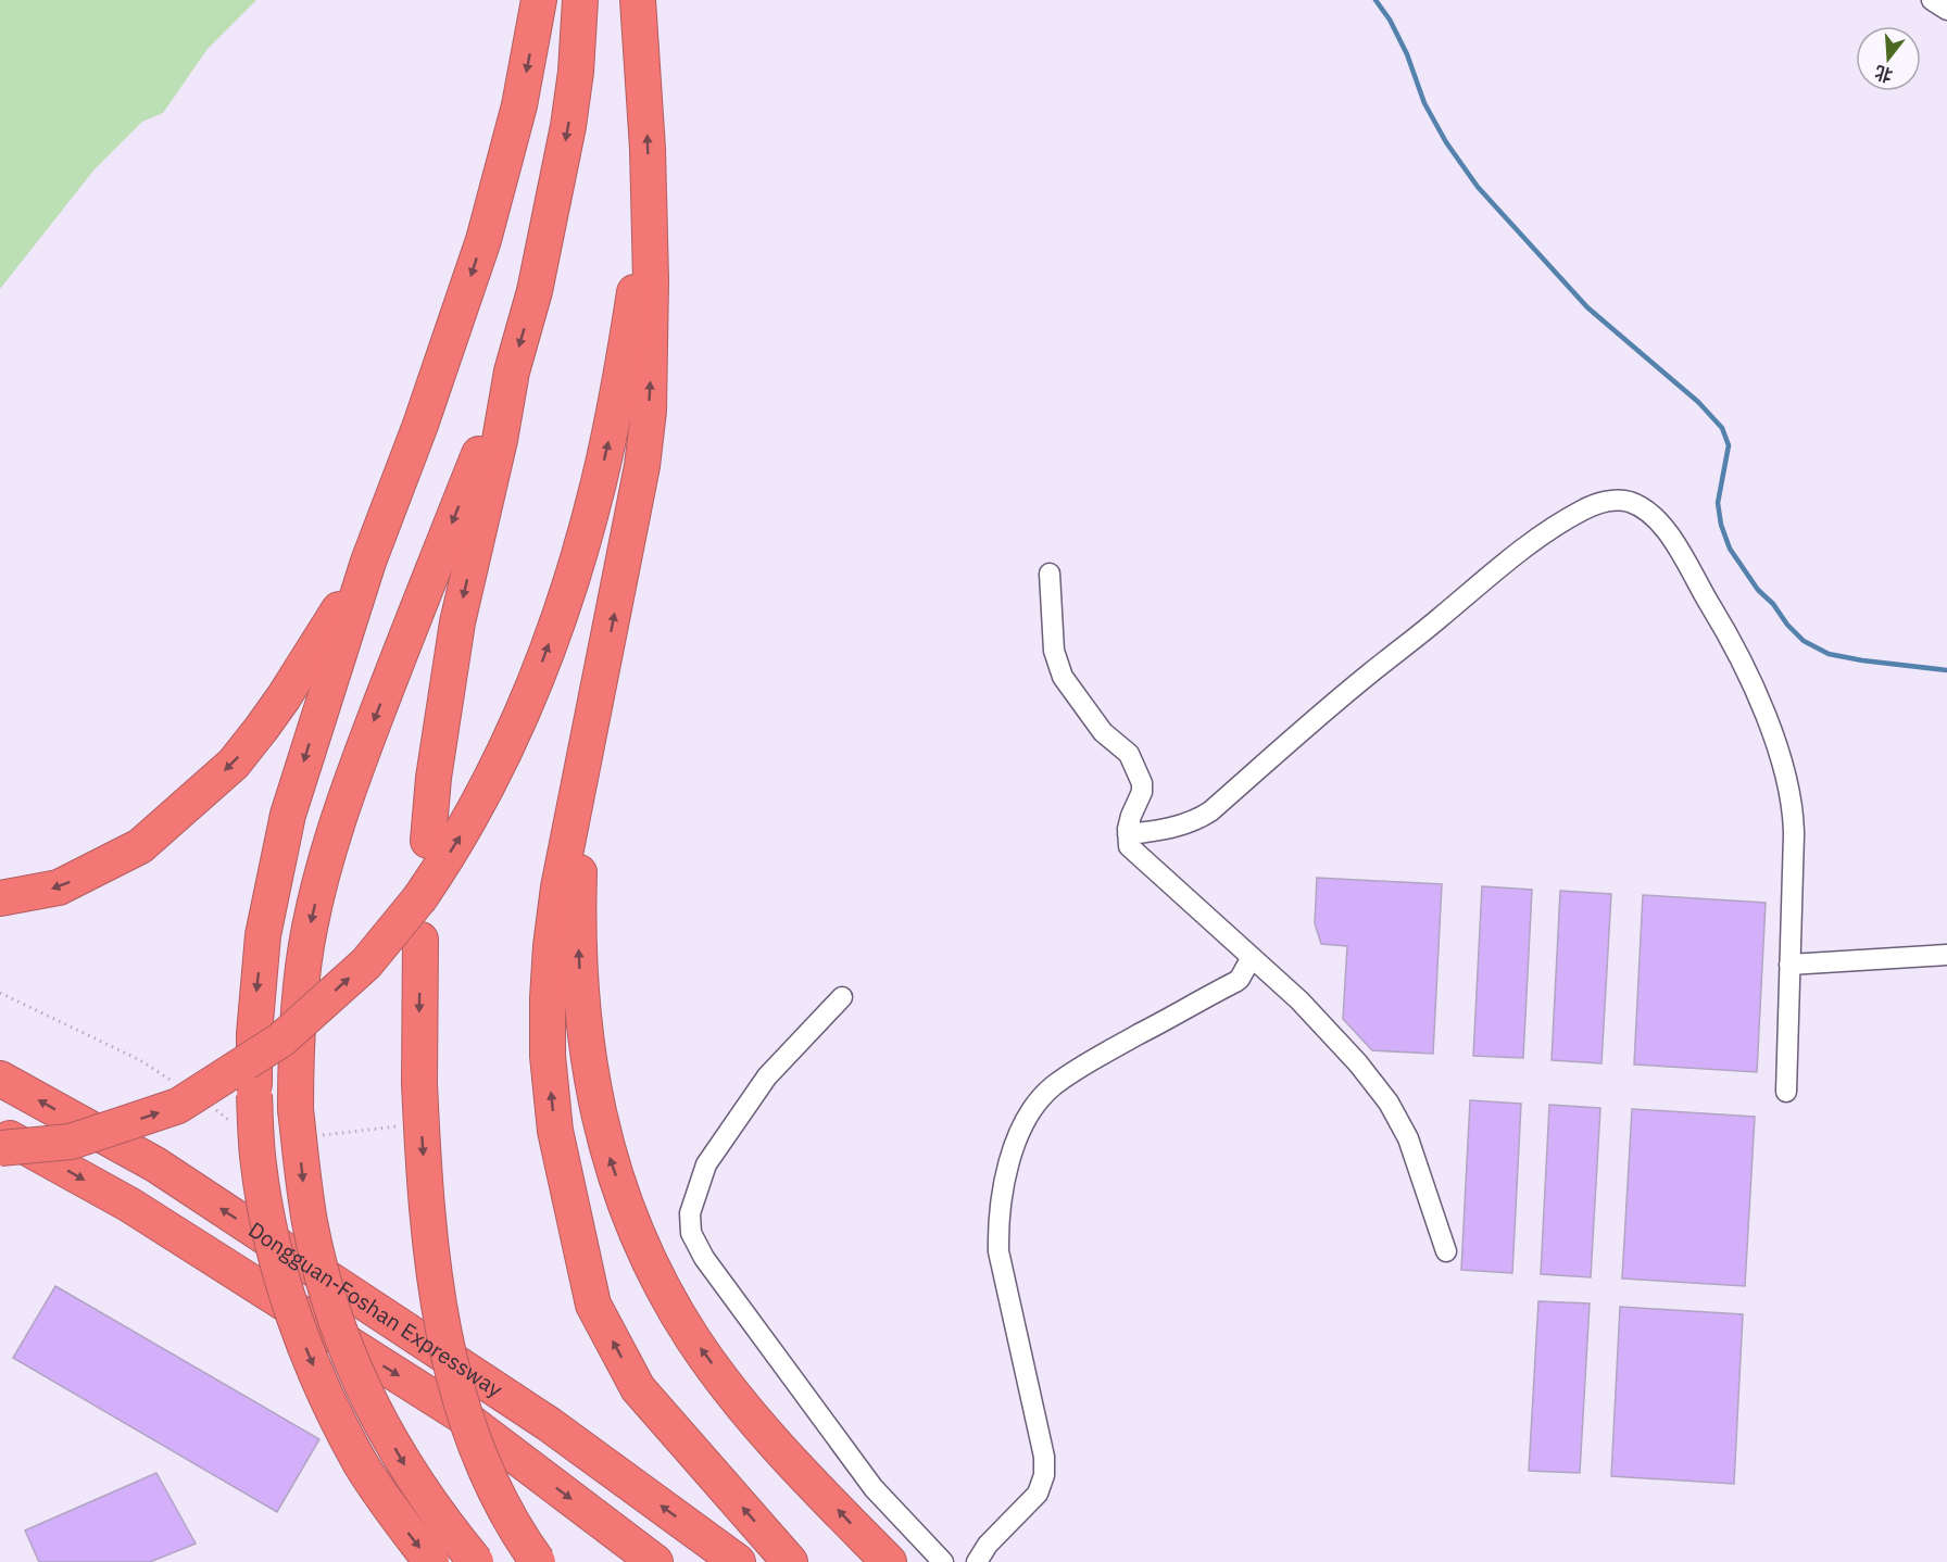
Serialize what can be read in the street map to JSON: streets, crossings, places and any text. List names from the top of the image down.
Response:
{
  "streets": {
    "highway": ["Dongguan-Foshan Expressway"]
  },
  "north": "bottom"
}
